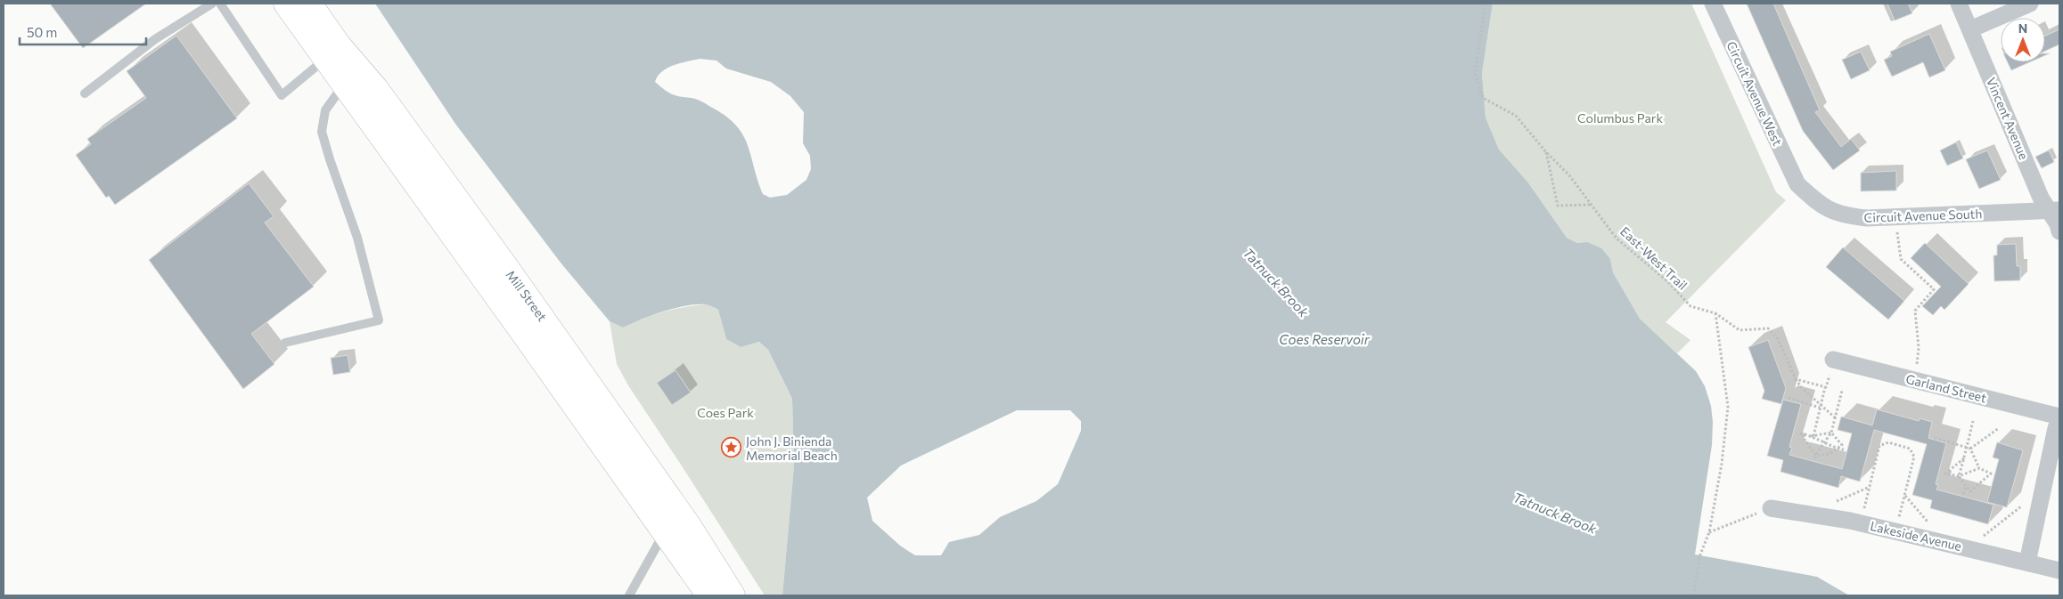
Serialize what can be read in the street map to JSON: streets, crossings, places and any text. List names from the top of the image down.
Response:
{
  "streets": {
    "main road": ["Mill Street"],
    "street": [
      "Circuit Avenue West",
      "Vincent Avenue",
      "Circuit Avenue South",
      "Garland Street",
      "Lakeside Avenue"
    ],
    "path": ["East-West Trail"]
  },
  "crossings": [
    ["Circuit Avenue West", "Circuit Avenue South"],
    ["Vincent Avenue", "Circuit Avenue South"]
  ],
  "water": ["Tatnuck Brook", "Coes Reservoir"],
  "parks": ["Columbus Park", "Coes Park"],
  "places": {
    "place": ["John J. Binienda Memorial Beach"]
  },
  "scale_bar": "50 m",
  "north": "top"
}
